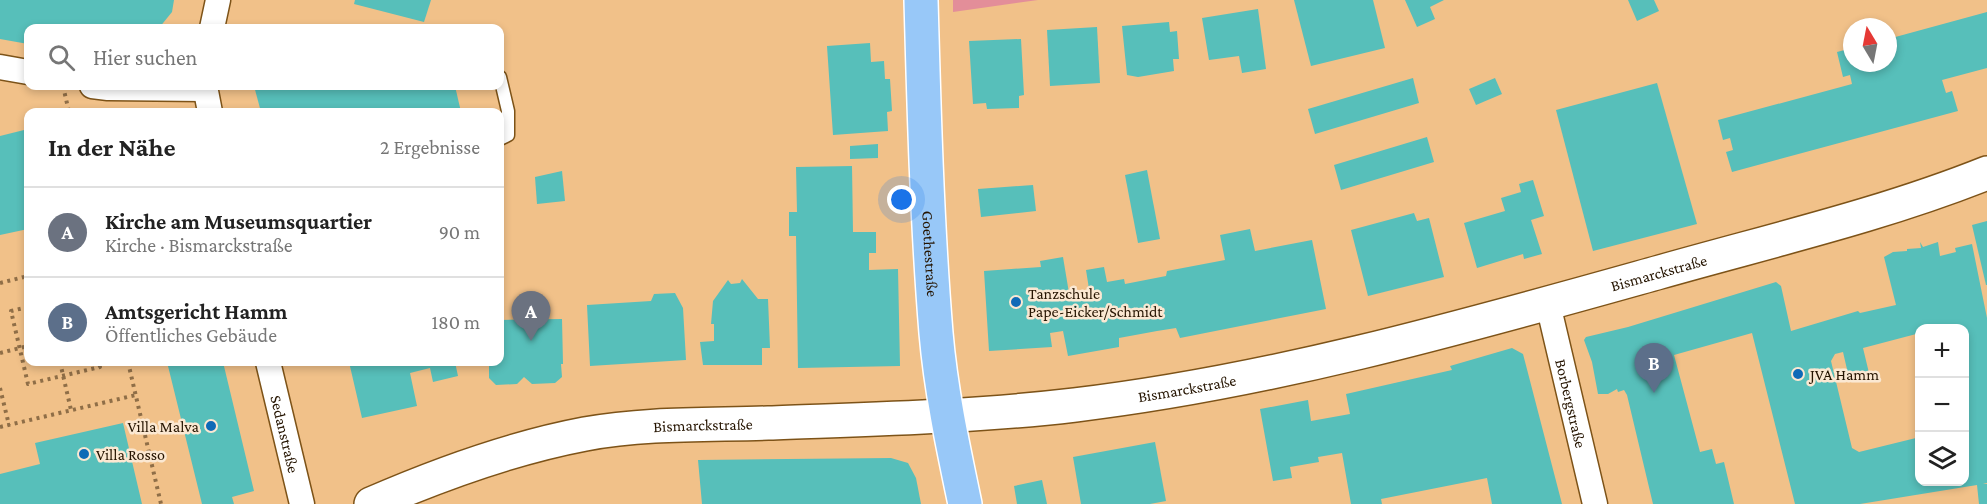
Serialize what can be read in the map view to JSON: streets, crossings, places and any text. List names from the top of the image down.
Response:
{
  "streets": {
    "main road": ["Goethestraße"],
    "street": ["Bismarckstraße", "Borbergstraße", "Sedanstraße"]
  },
  "crossings": [
    ["Goethestraße", "Bismarckstraße"],
    ["Bismarckstraße", "Borbergstraße"]
  ],
  "places": [
    "Tanzschule Pape-Eicker/Schmidt",
    "JVA Hamm",
    "Villa Malva",
    "Villa Rosso"
  ],
  "north": "top",
  "page": {
    "search": "Hier suchen",
    "heading": ["In der Nähe", "2 Ergebnisse"],
    "list": [
      {
        "mark": "A",
        "name": "Kirche am Museumsquartier",
        "note": "Kirche · Bismarckstraße",
        "value": "90 m"
      },
      {
        "mark": "B",
        "name": "Amtsgericht Hamm",
        "note": "Öffentliches Gebäude",
        "value": "180 m"
      }
    ],
    "pins": ["A", "B"],
    "map_buttons": ["+", "−"]
  }
}
